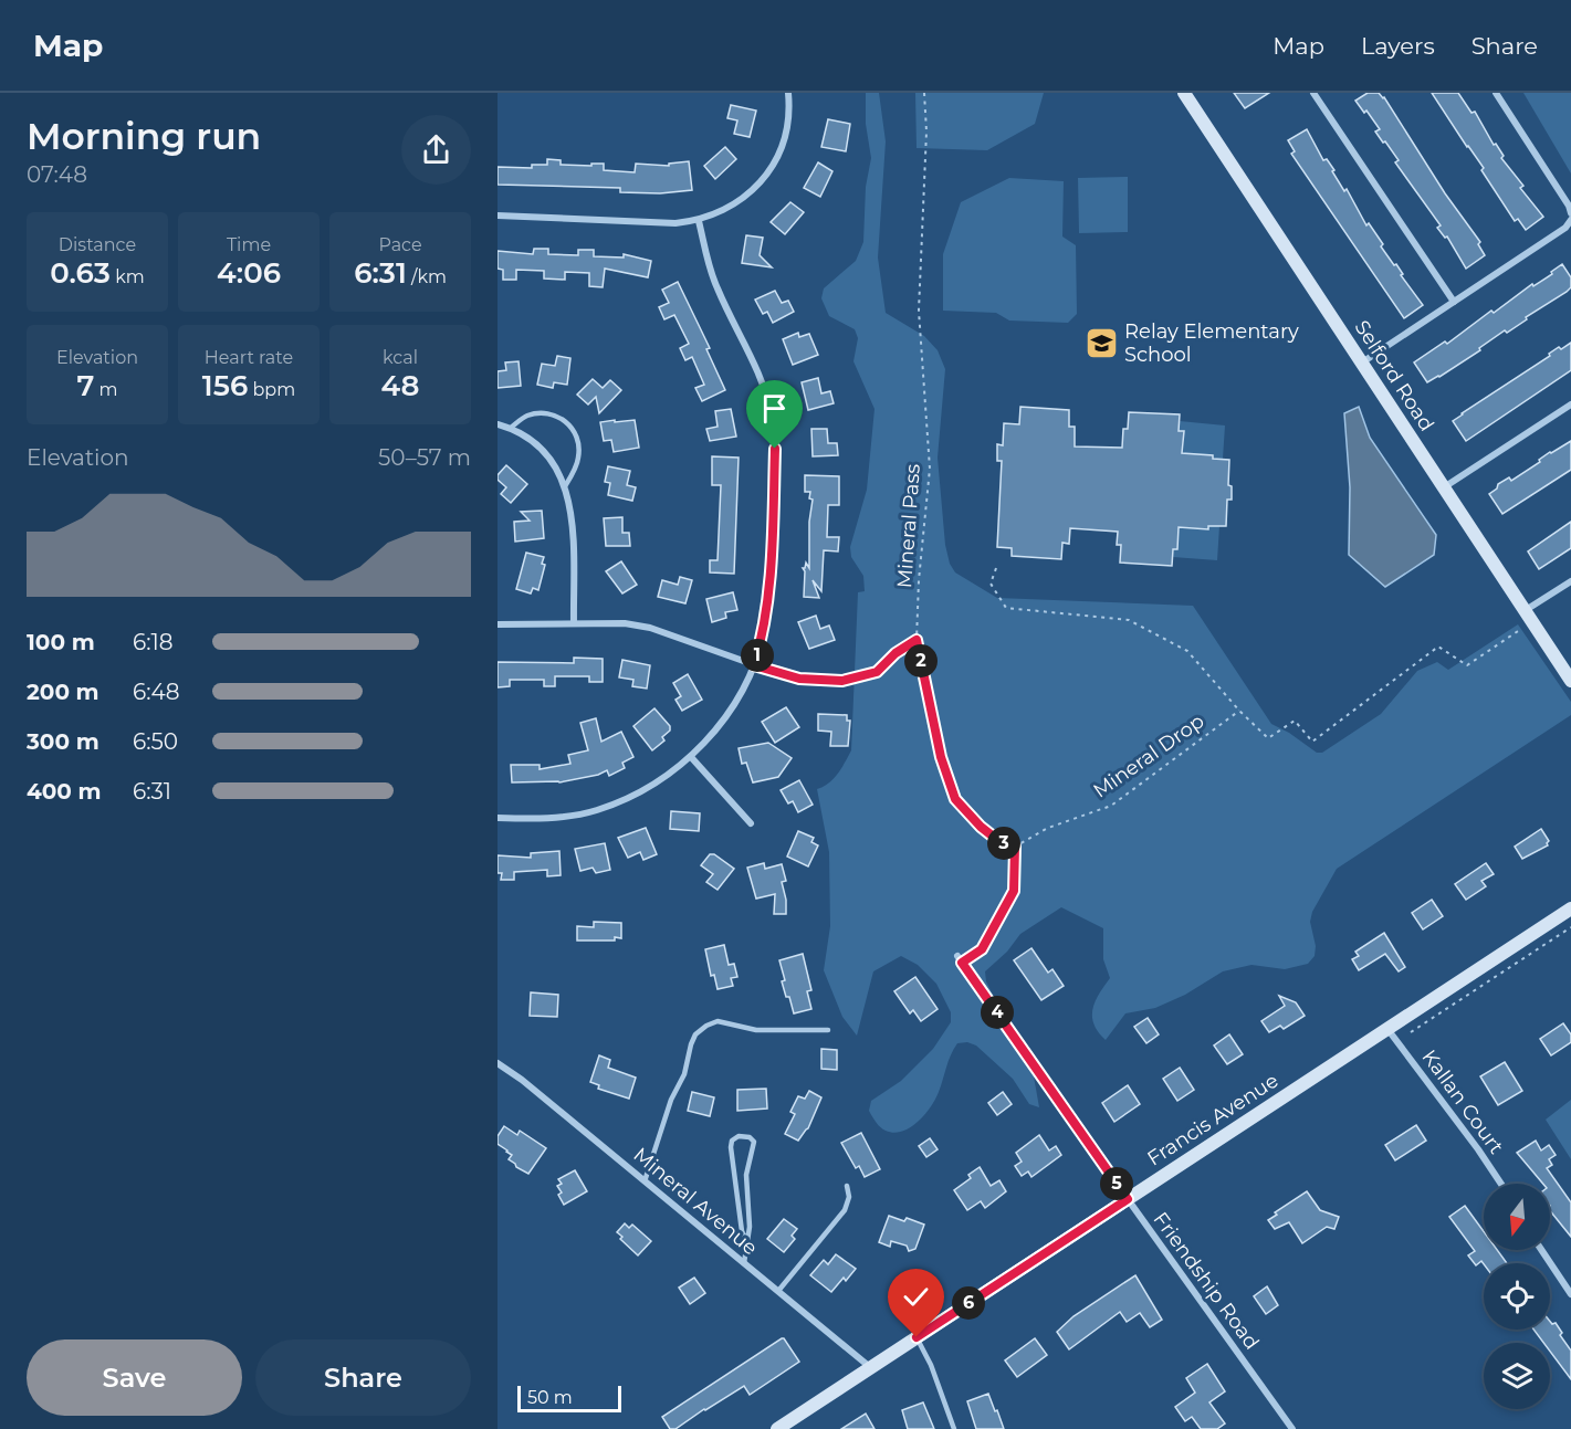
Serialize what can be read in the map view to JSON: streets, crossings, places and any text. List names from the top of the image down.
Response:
{
  "streets": {
    "street": [
      "Selford Road",
      "Kallan Court",
      "Francis Avenue",
      "Mineral Avenue",
      "Friendship Road"
    ],
    "path": ["Mineral Pass", "Mineral Drop"]
  },
  "crossings": [
    ["Mineral Pass", "Mineral Drop"],
    ["Kallan Court", "Francis Avenue"],
    ["Francis Avenue", "Mineral Avenue"],
    ["Francis Avenue", "Friendship Road"]
  ],
  "places": {
    "school or university": ["Relay Elementary School"]
  },
  "scale_bar": "50 m",
  "north": "bottom",
  "page": {
    "header": "Map",
    "nav": ["Map", "Layers", "Share"],
    "heading": ["Morning run", "07:48"],
    "stats": [
      ["Distance", "0.63 km"],
      ["Time", "4:06"],
      ["Pace", "6:31 /km"],
      ["Elevation", "7 m"],
      ["Heart rate", "156 bpm"],
      ["kcal", "48"]
    ],
    "chart": ["Elevation", "50–57 m"],
    "list": [
      {
        "name": "100 m",
        "note": "6:18"
      },
      {
        "name": "200 m",
        "note": "6:48"
      },
      {
        "name": "300 m",
        "note": "6:50"
      },
      {
        "name": "400 m",
        "note": "6:31"
      }
    ],
    "pins": [
      "1",
      "2",
      "3",
      "4",
      "5",
      "6"
    ],
    "buttons": ["Save", "Share"],
    "scale": "50 m"
  }
}
